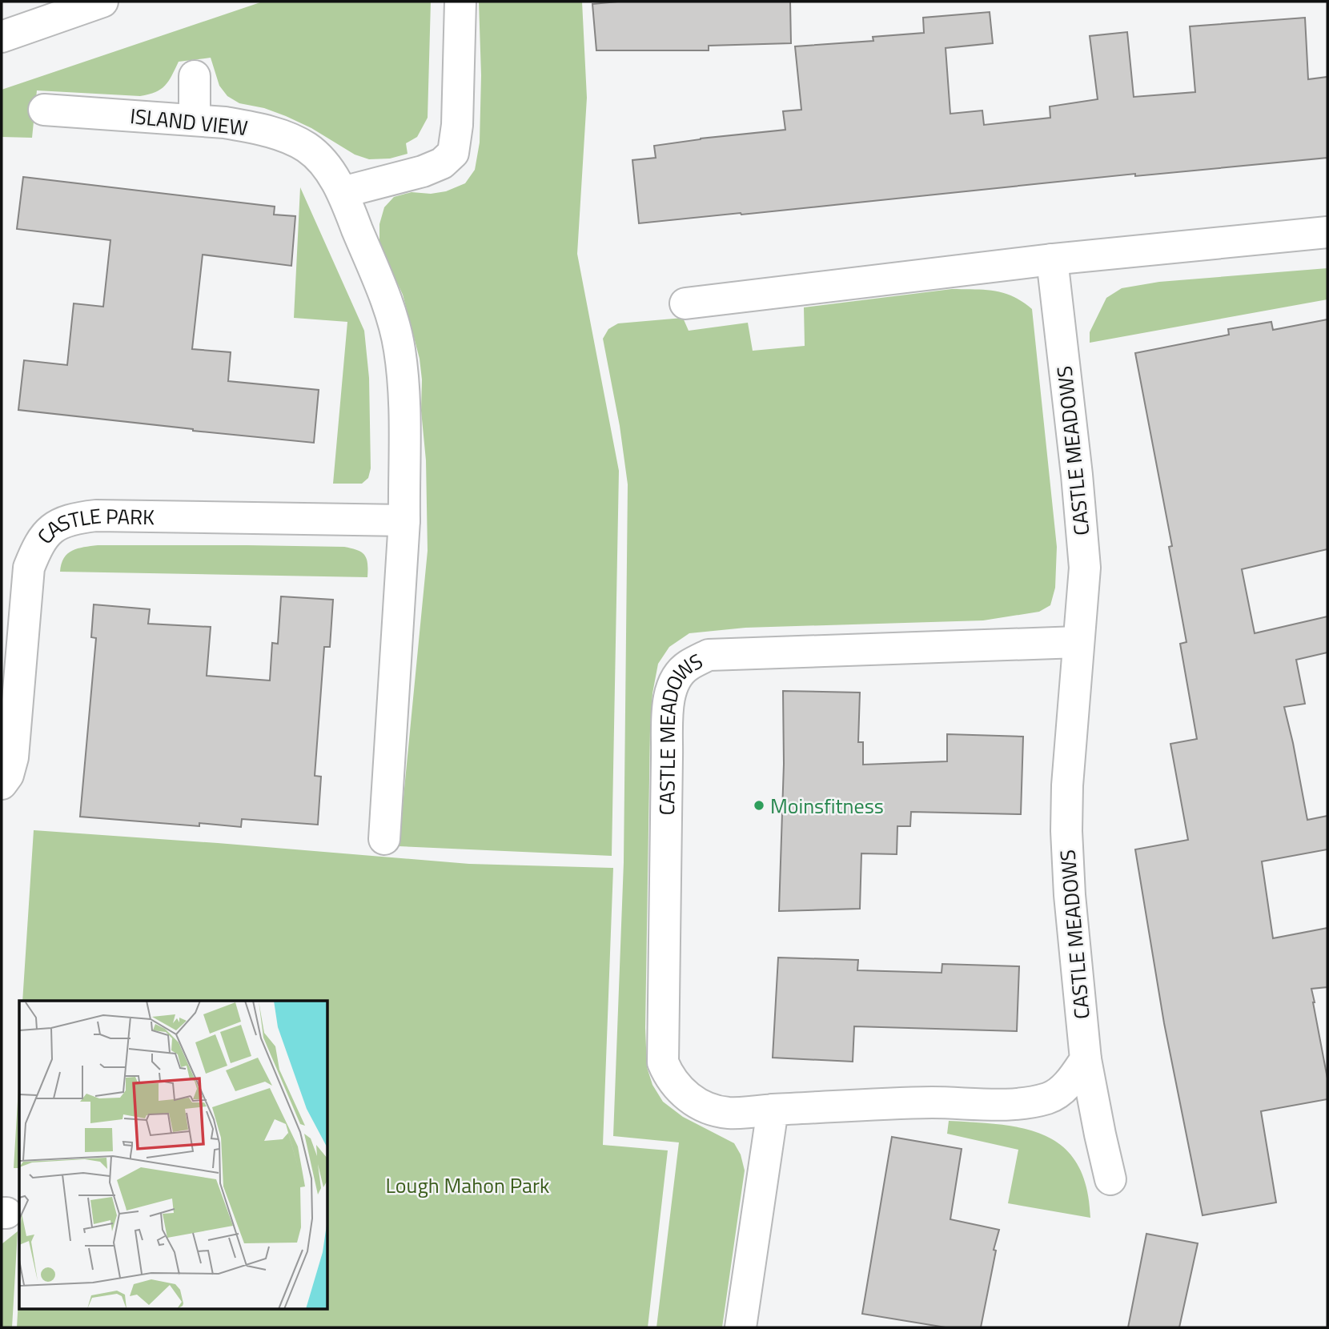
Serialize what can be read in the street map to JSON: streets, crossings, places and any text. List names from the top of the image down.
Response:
{
  "streets": {
    "street": ["ISLAND VIEW", "CASTLE MEADOWS", "CASTLE PARK"]
  },
  "parks": ["Lough Mahon Park"],
  "places": ["Moinsfitness"]
}
